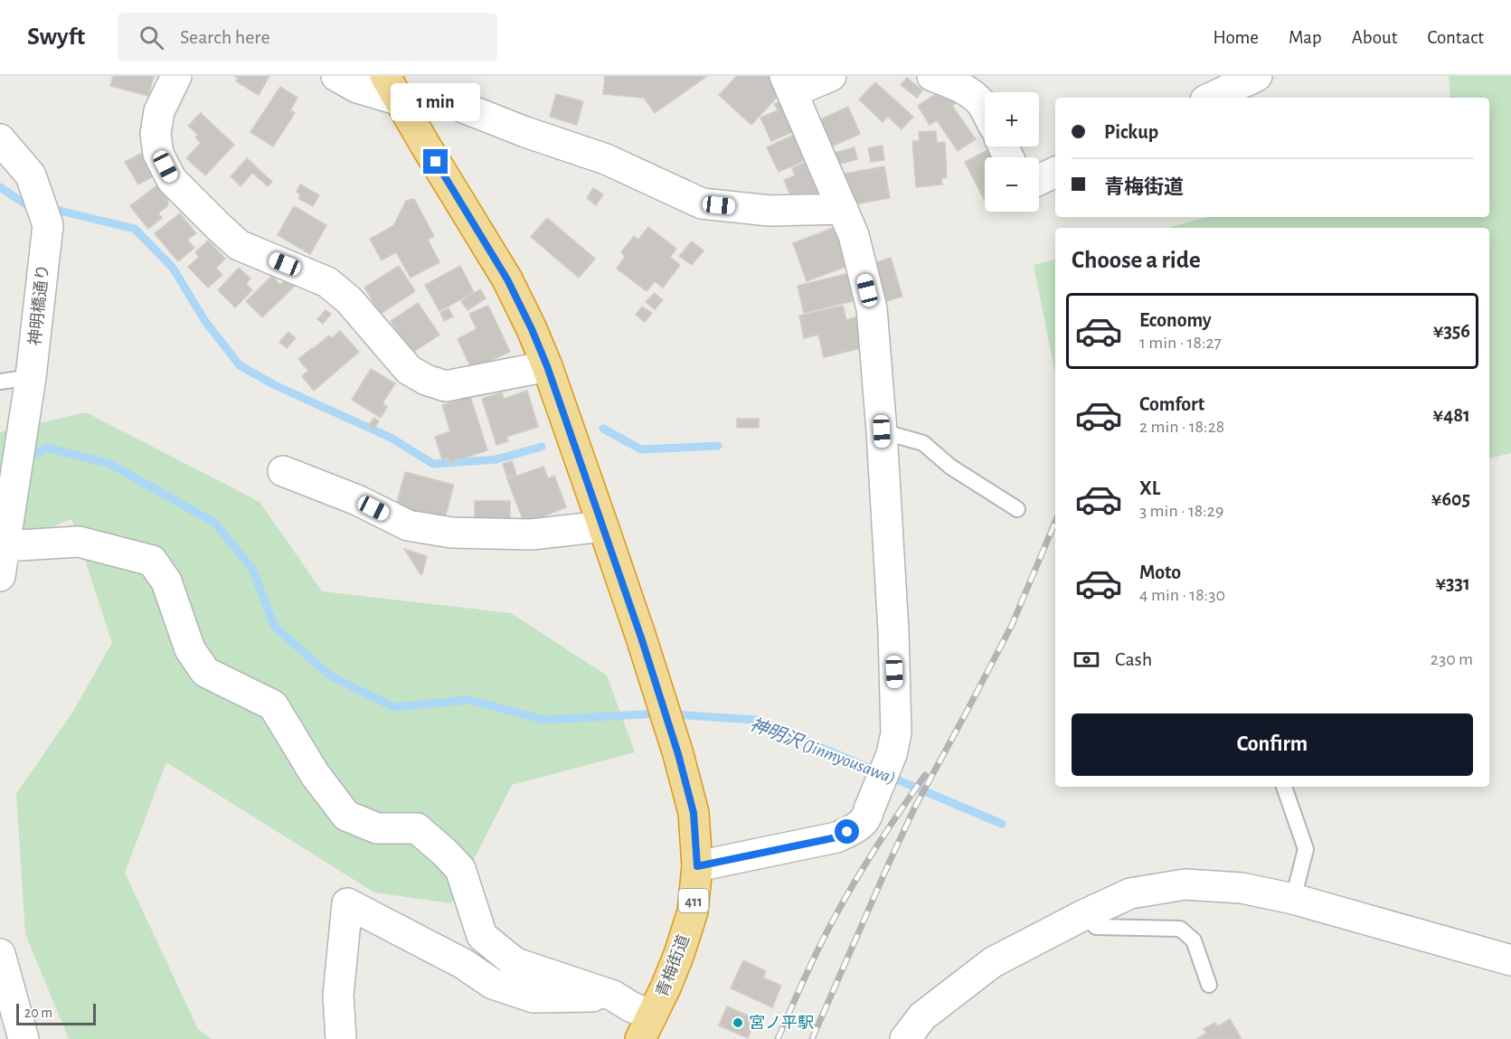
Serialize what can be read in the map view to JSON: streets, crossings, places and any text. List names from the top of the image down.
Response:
{
  "streets": {
    "highway": ["411", "青梅街道"],
    "street": ["神明橋通り"]
  },
  "water": ["神明沢 (Jinmyousawa)"],
  "places": ["宮ノ平駅"],
  "scale_bar": "20 m",
  "page": {
    "header": "Swyft",
    "search": "Search here",
    "nav": [
      "Home",
      "Map",
      "About",
      "Contact"
    ],
    "bubble": "1 min",
    "map_buttons": ["+", "−"],
    "banner": ["Pickup", "青梅街道"],
    "heading": "Choose a ride",
    "list": [
      {
        "name": "Economy",
        "note": "1 min · 18:27",
        "value": "¥356"
      },
      {
        "name": "Comfort",
        "note": "2 min · 18:28",
        "value": "¥481"
      },
      {
        "name": "XL",
        "note": "3 min · 18:29",
        "value": "¥605"
      },
      {
        "name": "Moto",
        "note": "4 min · 18:30",
        "value": "¥331"
      }
    ],
    "pay": ["Cash", "230 m"],
    "buttons": "Confirm",
    "scale": "20 m"
  }
}
